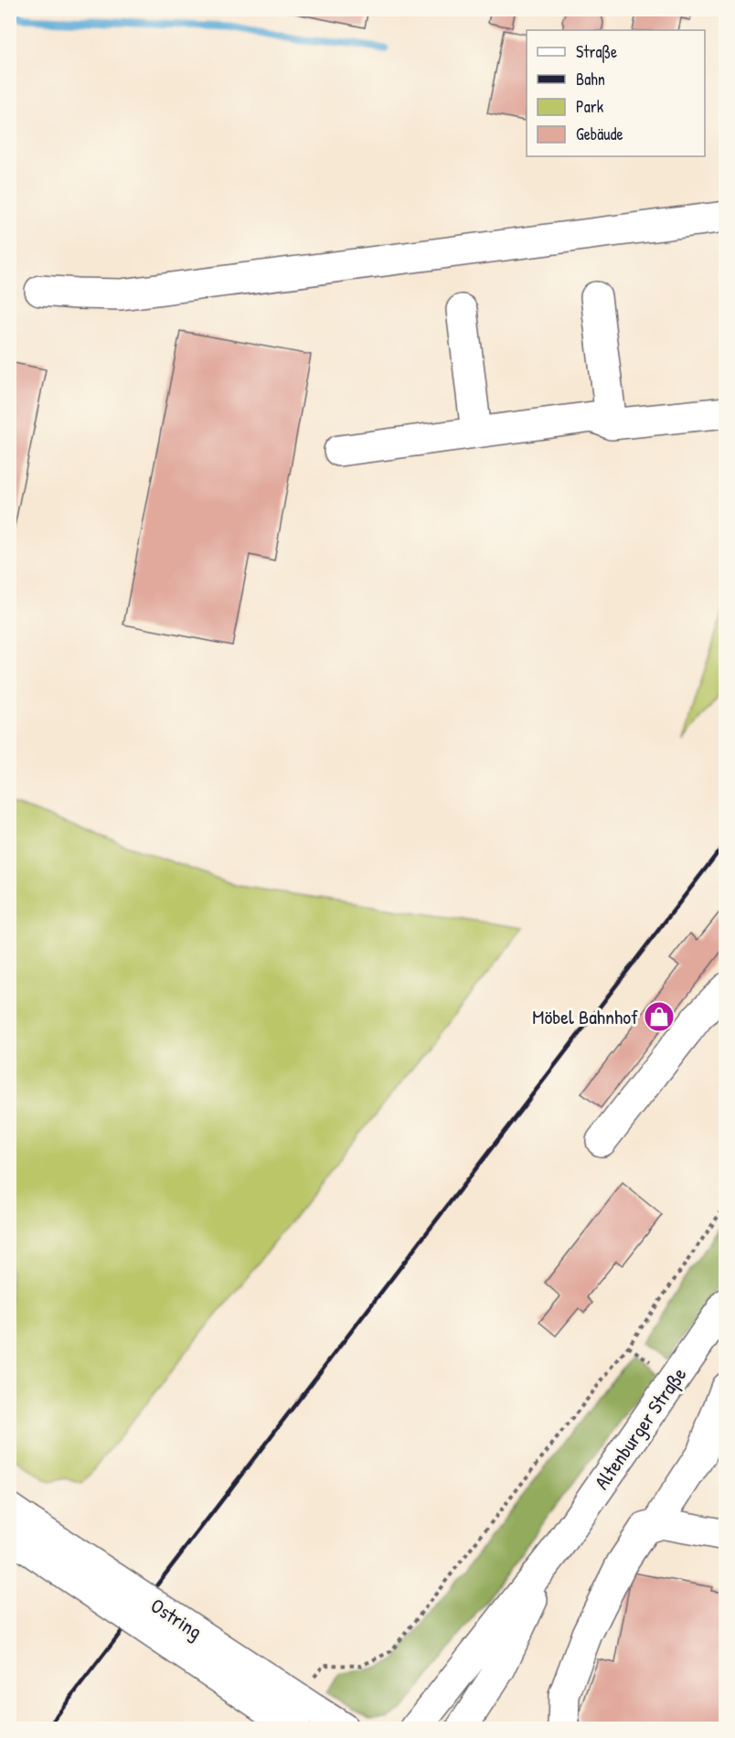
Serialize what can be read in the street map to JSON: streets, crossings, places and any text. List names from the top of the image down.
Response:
{
  "streets": {
    "street": ["Altenburger Straße", "Ostring"]
  },
  "places": {
    "shop": ["Möbel Bahnhof"]
  },
  "legend": [
    "Straße",
    "Bahn",
    "Park",
    "Gebäude"
  ]
}
